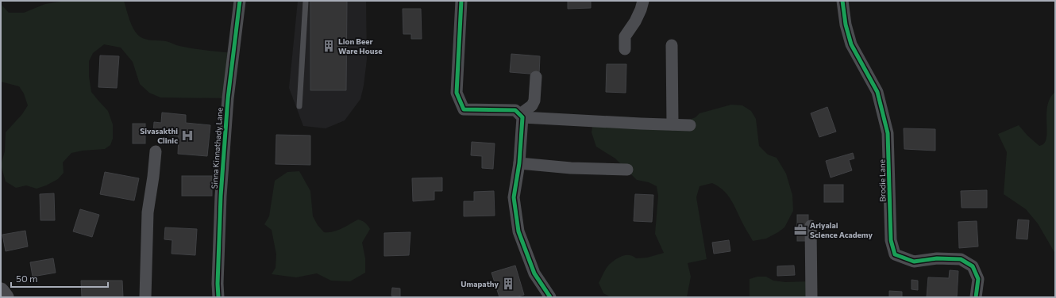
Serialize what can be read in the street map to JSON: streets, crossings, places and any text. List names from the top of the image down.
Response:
{
  "streets": {
    "street": ["Sinna Kinnathady Lane", "Brodie Lane"]
  },
  "places": {
    "building": ["Lion Beer Ware House", "Umapathy"],
    "hospital": ["Sivasakthi Clinic"],
    "office": ["Ariyalai Science Academy"]
  },
  "scale_bar": "50 m"
}
